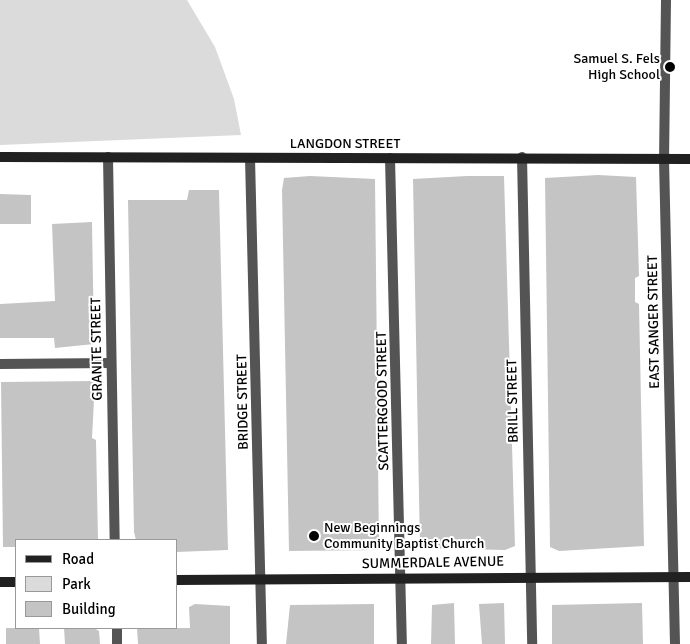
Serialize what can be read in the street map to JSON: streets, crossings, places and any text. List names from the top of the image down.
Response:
{
  "streets": {
    "street": [
      "LANGDON STREET",
      "EAST SANGER STREET",
      "GRANITE STREET",
      "SCATTERGOOD STREET",
      "BRILL STREET",
      "BRIDGE STREET",
      "SUMMERDALE AVENUE"
    ]
  },
  "crossings": [
    ["LANGDON STREET", "EAST SANGER STREET"],
    ["LANGDON STREET", "GRANITE STREET"],
    ["LANGDON STREET", "SCATTERGOOD STREET"],
    ["LANGDON STREET", "BRILL STREET"],
    ["LANGDON STREET", "BRIDGE STREET"],
    ["EAST SANGER STREET", "SUMMERDALE AVENUE"],
    ["SCATTERGOOD STREET", "SUMMERDALE AVENUE"],
    ["BRILL STREET", "SUMMERDALE AVENUE"],
    ["BRIDGE STREET", "SUMMERDALE AVENUE"]
  ],
  "places": ["Samuel S. Fels High School", "New Beginnings Community Baptist Church"],
  "legend": ["Road", "Park", "Building"]
}
